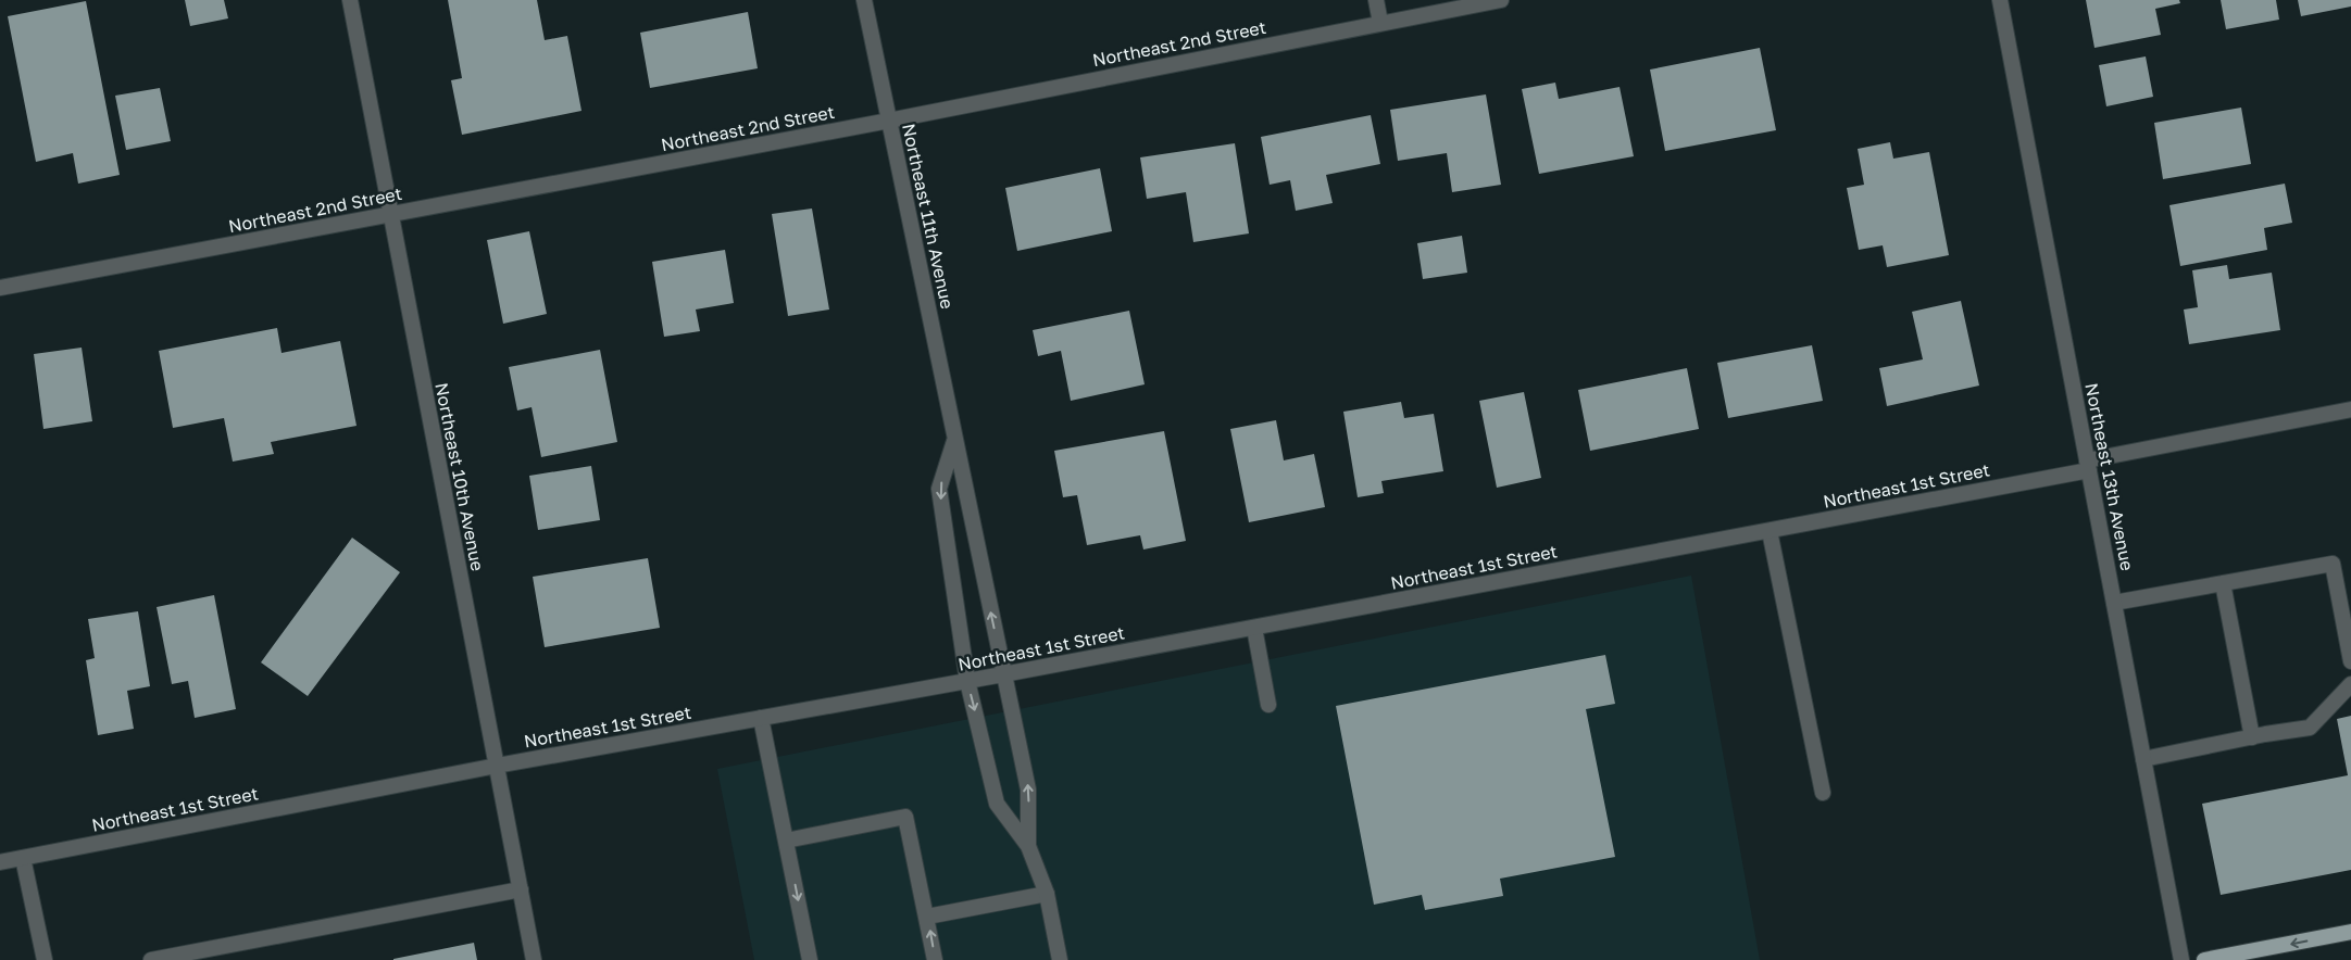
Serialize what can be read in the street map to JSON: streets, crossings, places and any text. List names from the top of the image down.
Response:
{
  "streets": {
    "street": [
      "Northeast 2nd Street",
      "Northeast 11th Avenue",
      "Northeast 10th Avenue",
      "Northeast 13th Avenue",
      "Northeast 1st Street"
    ]
  },
  "crossings": [
    ["Northeast 2nd Street", "Northeast 11th Avenue"],
    ["Northeast 2nd Street", "Northeast 10th Avenue"],
    ["Northeast 11th Avenue", "Northeast 1st Street"],
    ["Northeast 10th Avenue", "Northeast 1st Street"],
    ["Northeast 13th Avenue", "Northeast 1st Street"]
  ]
}
